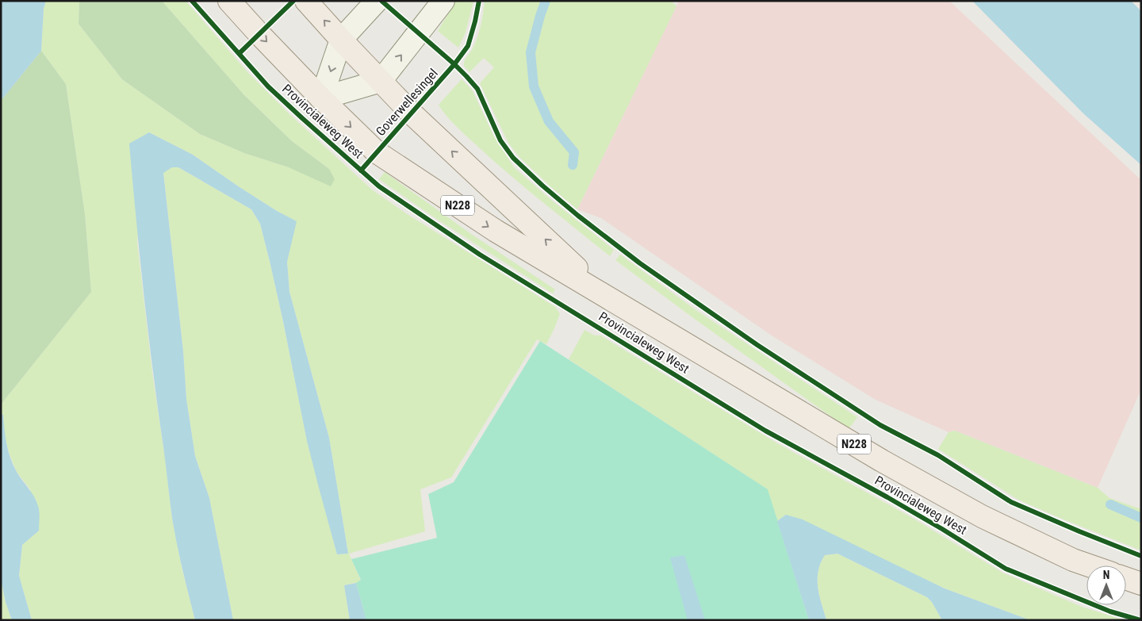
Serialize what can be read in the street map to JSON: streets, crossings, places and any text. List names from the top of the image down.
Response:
{
  "streets": {
    "main road": ["Provincialeweg West", "N228"],
    "cycle path": ["Goverwellesingel"]
  },
  "north": "top"
}
